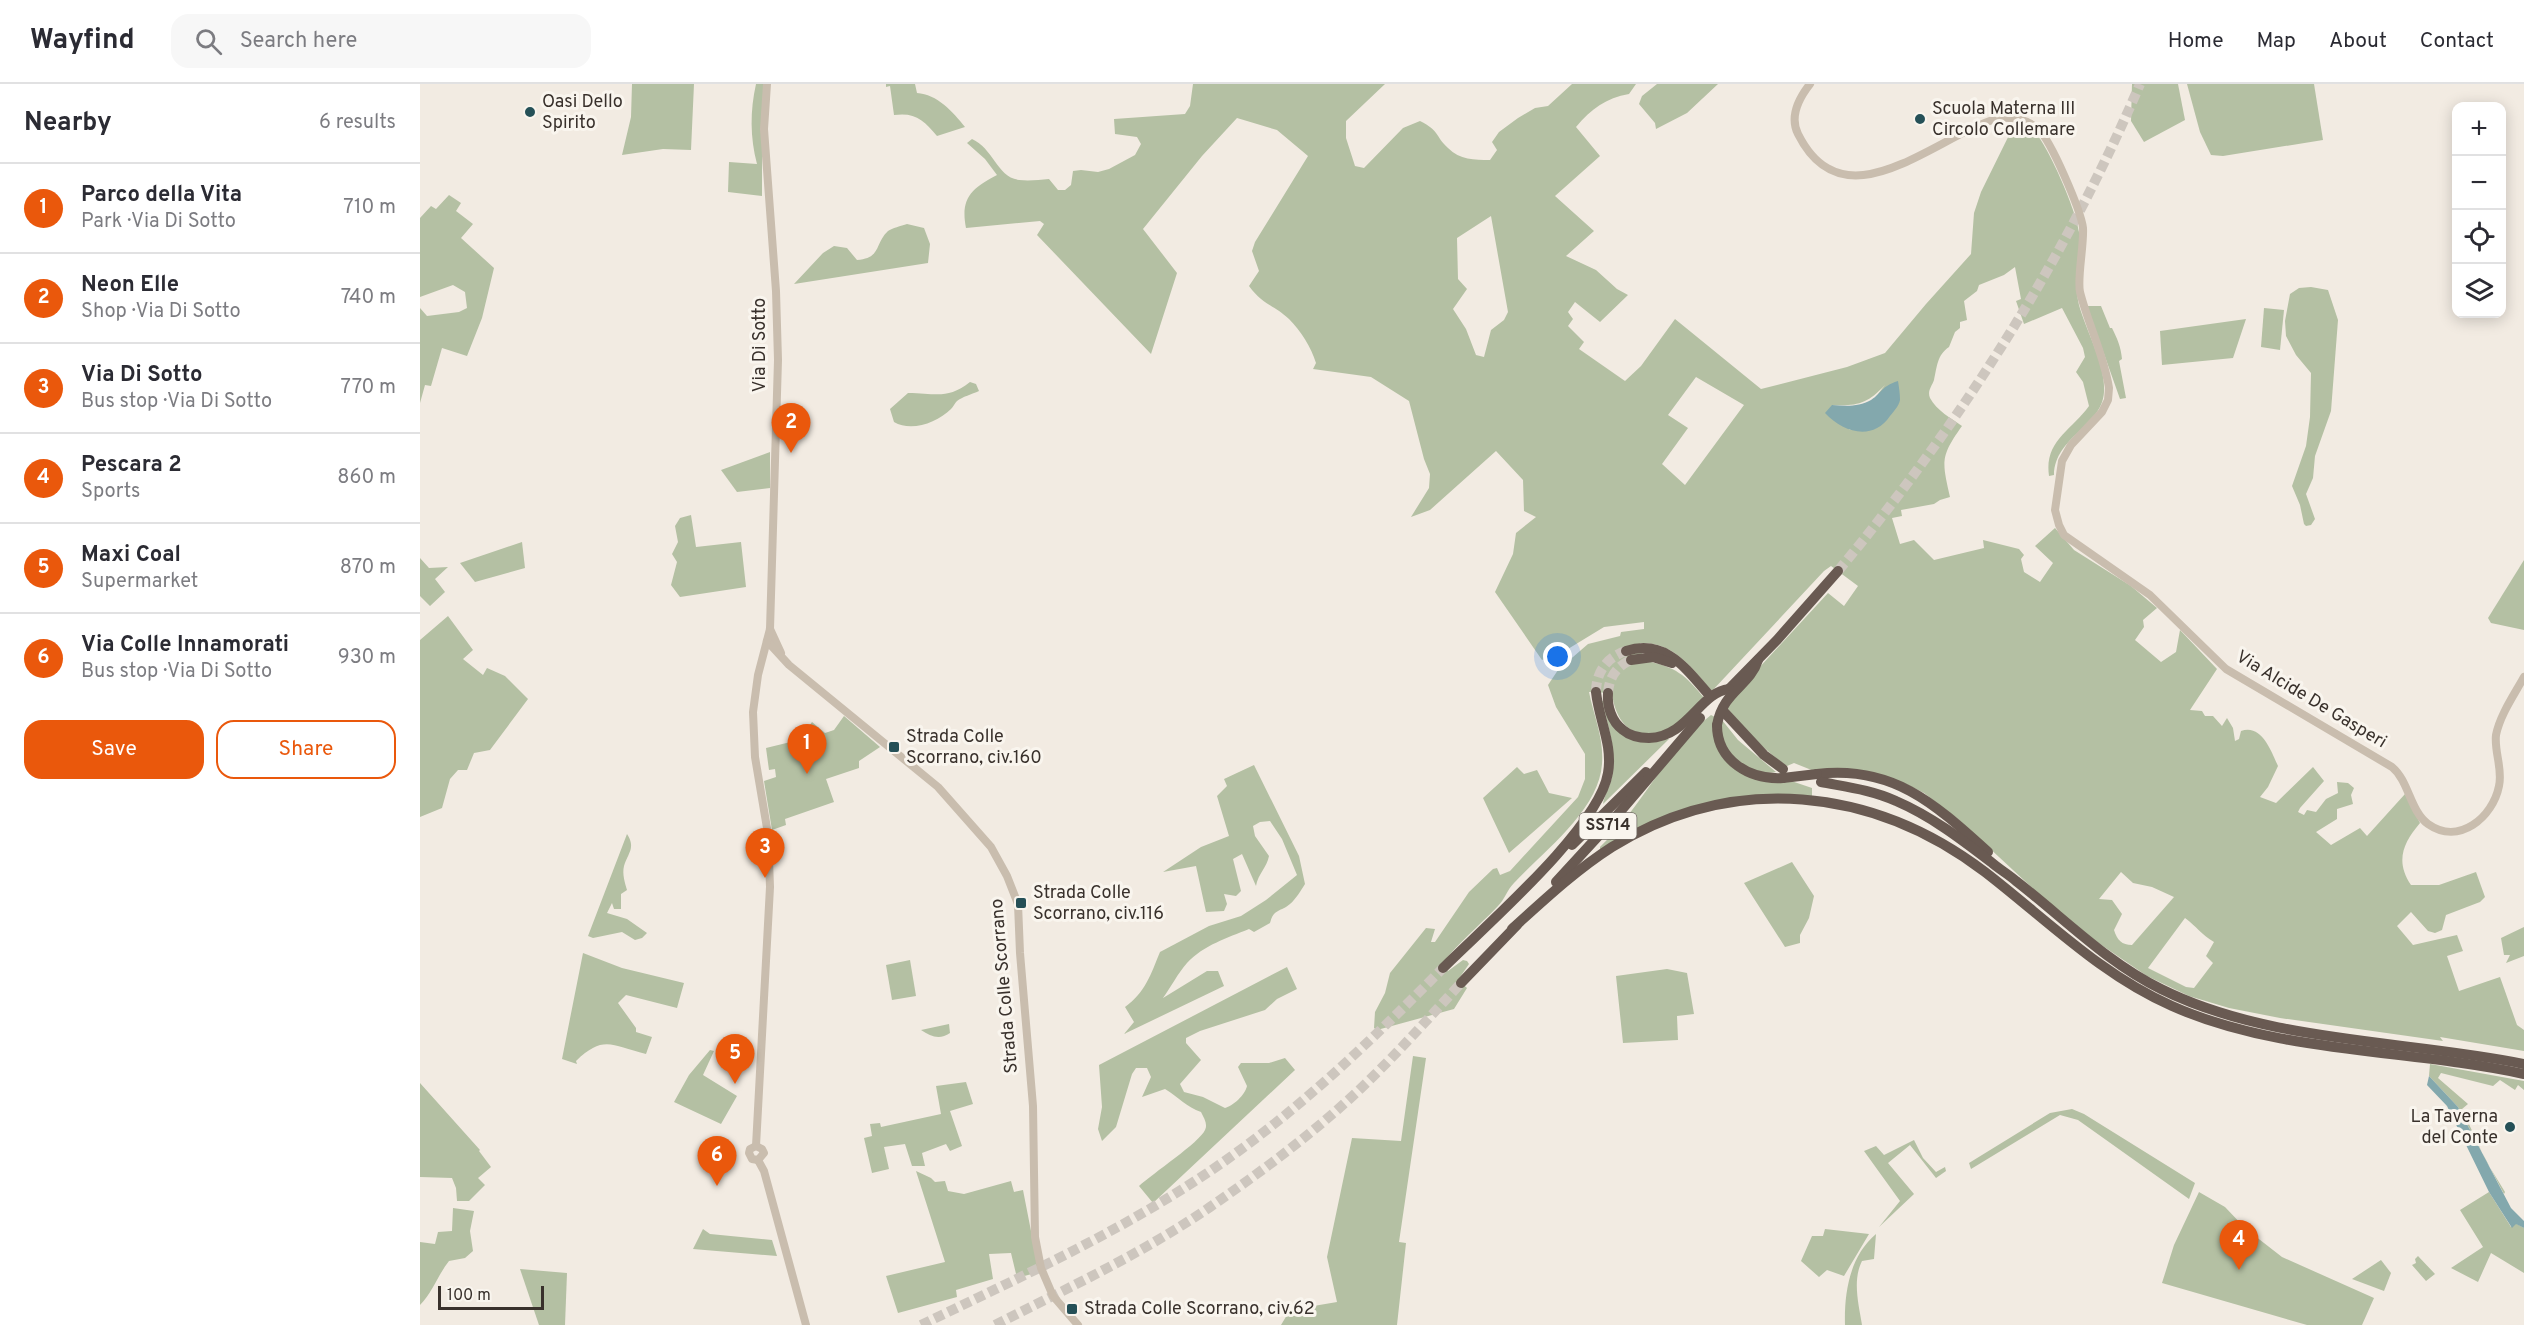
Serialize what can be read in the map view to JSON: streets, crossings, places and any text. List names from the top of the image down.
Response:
{
  "streets": {
    "highway": ["SS714"],
    "street": ["Via Di Sotto", "Via Alcide De Gasperi", "Strada Colle Scorrano"]
  },
  "crossings": [
    ["Via Di Sotto", "Strada Colle Scorrano"]
  ],
  "places": {
    "other": ["Oasi Dello Spirito", "Scuola Materna III Circolo Collemare", "La Taverna del Conte"],
    "transit": ["Strada Colle Scorrano, civ.160", "Strada Colle Scorrano, civ.116", "Strada Colle Scorrano, civ.62"]
  },
  "scale_bar": "100 m",
  "page": {
    "header": "Wayfind",
    "search": "Search here",
    "nav": [
      "Home",
      "Map",
      "About",
      "Contact"
    ],
    "heading": ["Nearby", "6 results"],
    "map_buttons": ["+", "−"],
    "list": [
      {
        "mark": "1",
        "name": "Parco della Vita",
        "note": "Park · Via Di Sotto",
        "value": "710 m"
      },
      {
        "mark": "2",
        "name": "Neon Elle",
        "note": "Shop · Via Di Sotto",
        "value": "740 m"
      },
      {
        "mark": "3",
        "name": "Via Di Sotto",
        "note": "Bus stop · Via Di Sotto",
        "value": "770 m"
      },
      {
        "mark": "4",
        "name": "Pescara 2",
        "note": "Sports",
        "value": "860 m"
      },
      {
        "mark": "5",
        "name": "Maxi Coal",
        "note": "Supermarket",
        "value": "870 m"
      },
      {
        "mark": "6",
        "name": "Via Colle Innamorati",
        "note": "Bus stop · Via Di Sotto",
        "value": "930 m"
      }
    ],
    "pins": [
      "2",
      "1",
      "3",
      "5",
      "6",
      "4"
    ],
    "buttons": ["Save", "Share"],
    "scale": "100 m"
  }
}
